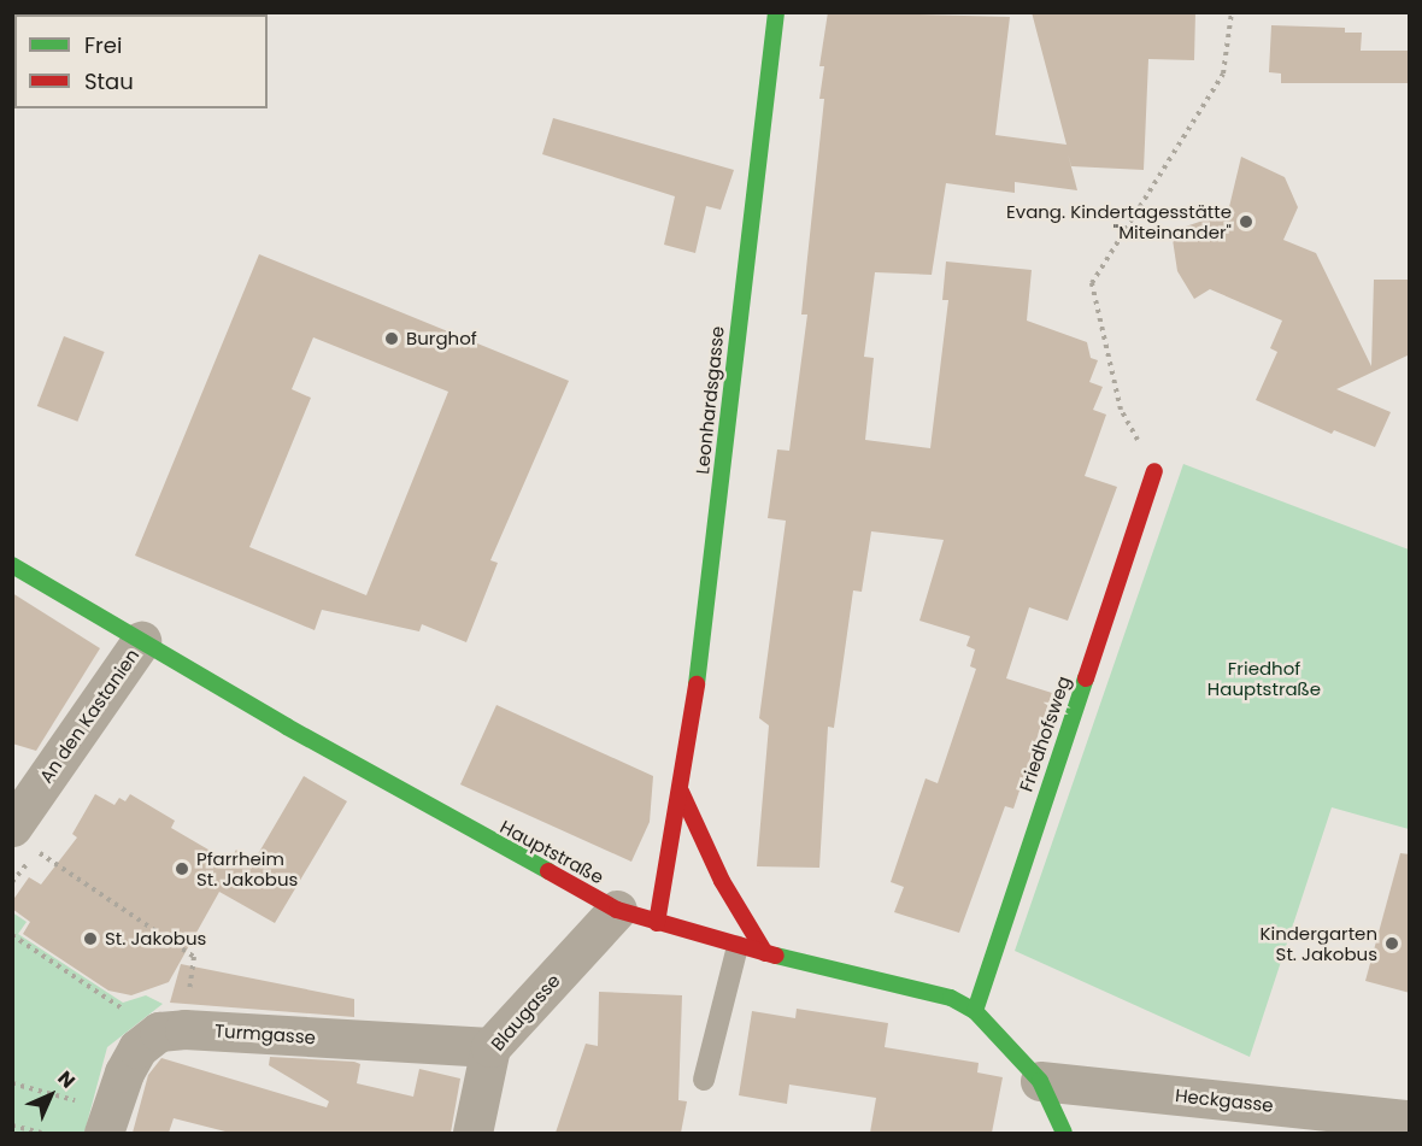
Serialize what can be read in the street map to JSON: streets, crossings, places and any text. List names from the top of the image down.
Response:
{
  "streets": {
    "street": [
      "Leonhardsgasse",
      "An den Kastanien",
      "Friedhofsweg",
      "Hauptstraße",
      "Blaugasse",
      "Turmgasse",
      "Heckgasse"
    ]
  },
  "crossings": [
    ["Leonhardsgasse", "Hauptstraße"],
    ["An den Kastanien", "Hauptstraße"],
    ["Friedhofsweg", "Hauptstraße"],
    ["Hauptstraße", "Blaugasse"],
    ["Hauptstraße", "Heckgasse"],
    ["Blaugasse", "Turmgasse"]
  ],
  "parks": ["Friedhof Hauptstraße"],
  "places": [
    "Evang. Kindertagesstätte \"Miteinander\"",
    "Burghof",
    "Pfarrheim St. Jakobus",
    "St. Jakobus",
    "Kindergarten St. Jakobus"
  ],
  "legend": ["Frei", "Stau"],
  "north": "top right"
}
